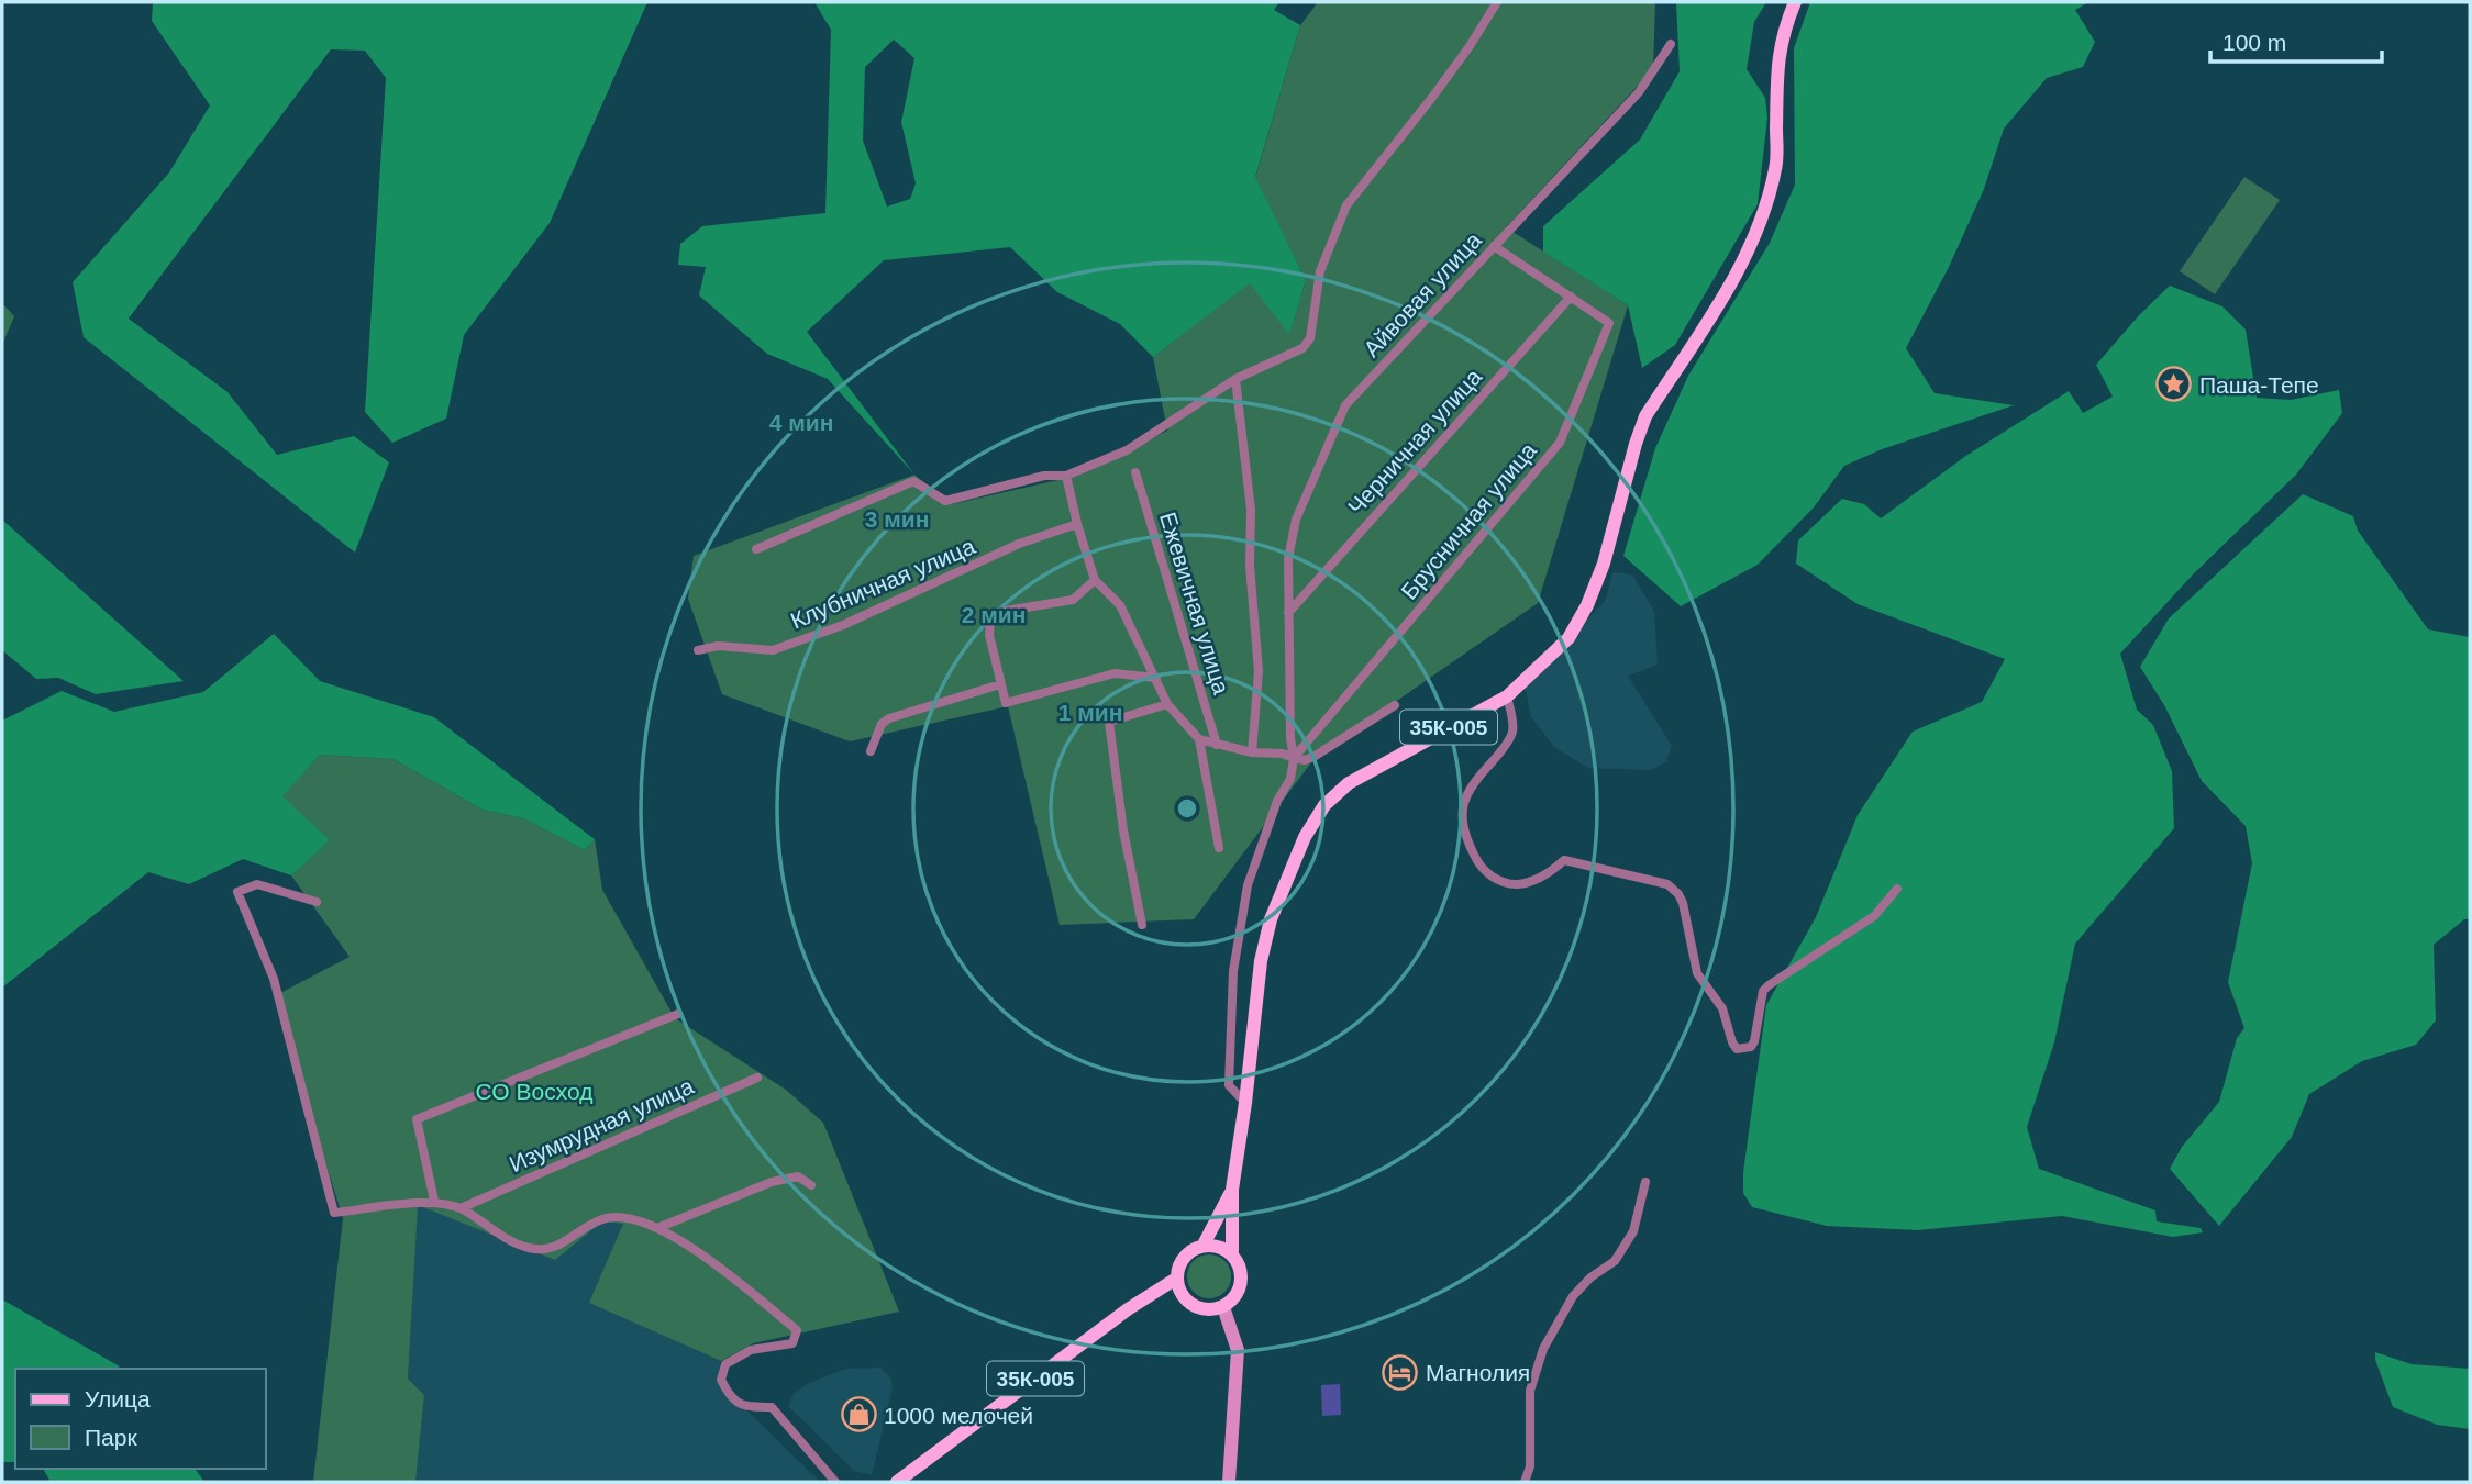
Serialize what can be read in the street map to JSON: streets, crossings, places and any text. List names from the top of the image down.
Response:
{
  "streets": {
    "main road": ["35К-005"],
    "street": [
      "Айвовая улица",
      "Черничная улица",
      "Брусничная улица",
      "Клубничная улица",
      "Ежевичная улица",
      "Изумрудная улица"
    ]
  },
  "crossings": [
    ["Айвовая улица", "Черничная улица"],
    ["Айвовая улица", "Брусничная улица"],
    ["Черничная улица", "Брусничная улица"]
  ],
  "parks": ["СО Восход"],
  "places": {
    "place": ["Паша-Тепе"],
    "hotel": ["Магнолия"],
    "shop": ["1000 мелочей"]
  },
  "legend": ["Улица", "Парк"],
  "scale_bar": "100 m",
  "rings": [
    "4 мин",
    "3 мин",
    "2 мин",
    "1 мин"
  ]
}
